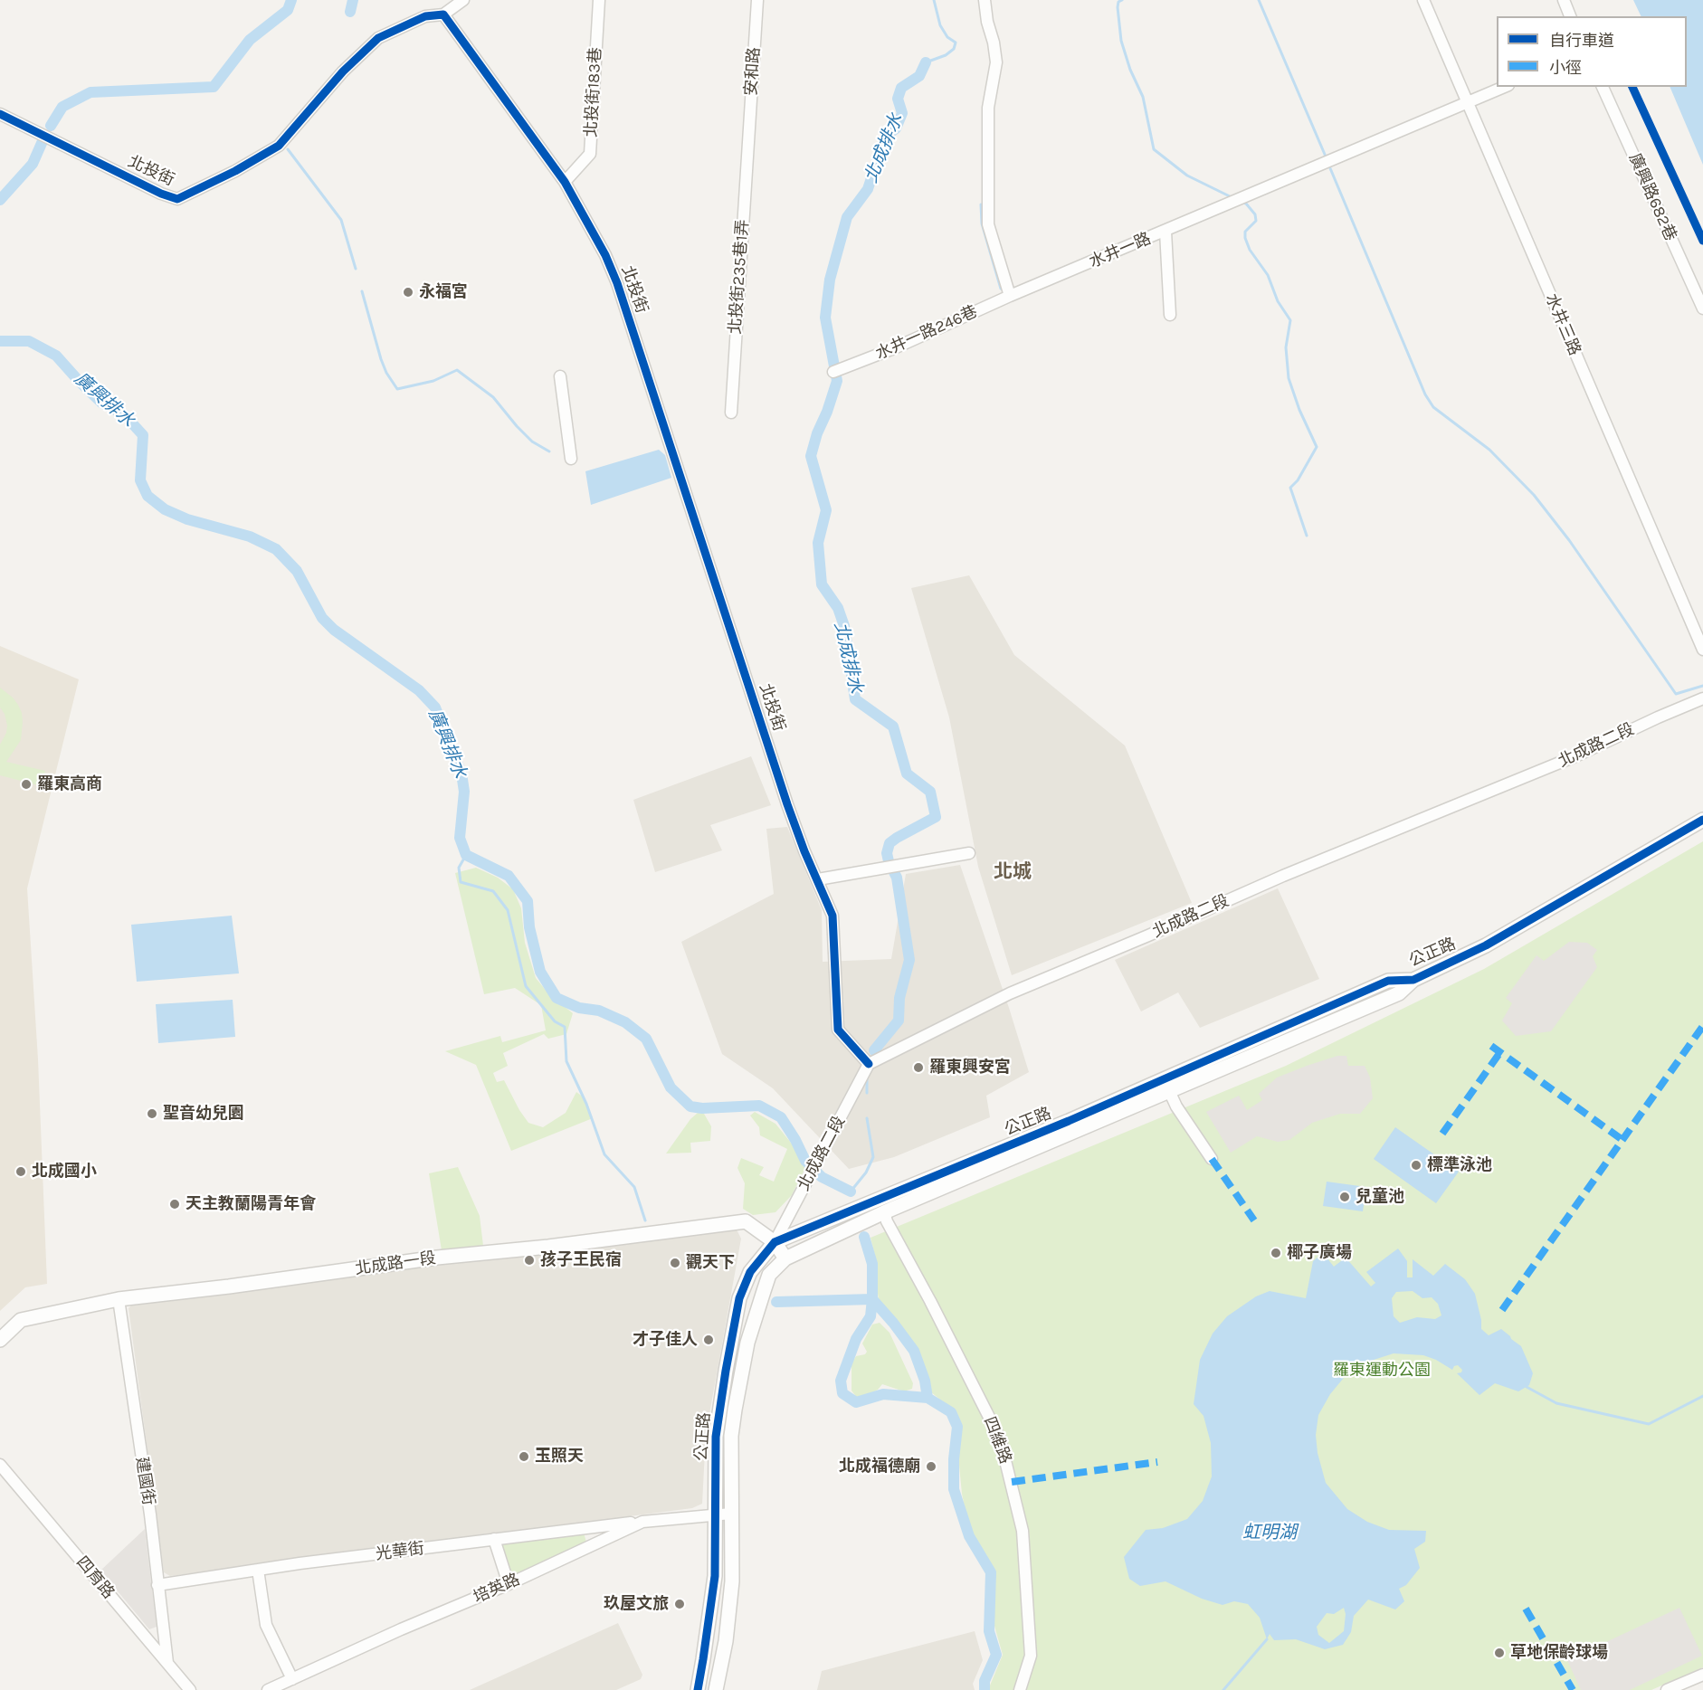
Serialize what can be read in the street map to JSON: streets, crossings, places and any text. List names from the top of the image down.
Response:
{
  "streets": {
    "street": [
      "安和路",
      "北投街183巷",
      "北投街",
      "廣興路682巷",
      "水井一路",
      "北投街235巷1弄",
      "水井三路",
      "水井一路246巷",
      "北成路二段",
      "公正路",
      "北成路一段",
      "四維路",
      "建國街",
      "光華街",
      "四育路",
      "培英路"
    ]
  },
  "crossings": [
    ["安和路", "北投街235巷1弄"],
    ["北投街183巷", "北投街"],
    ["北投街", "北成路二段"],
    ["水井一路", "水井三路"],
    ["水井一路", "水井一路246巷"],
    ["北成路二段", "公正路"],
    ["北成路二段", "北成路一段"],
    ["公正路", "北成路一段"],
    ["公正路", "四維路"],
    ["公正路", "培英路"],
    ["北成路一段", "建國街"],
    ["建國街", "光華街"],
    ["建國街", "四育路"],
    ["光華街", "培英路"]
  ],
  "districts": ["北城"],
  "water": ["北成排水", "廣興排水", "虹明湖"],
  "parks": ["羅東運動公園"],
  "places": [
    "永福宮",
    "羅東高商",
    "羅東興安宮",
    "聖音幼兒園",
    "標準泳池",
    "北成國小",
    "兒童池",
    "天主教蘭陽青年會",
    "椰子廣場",
    "孩子王民宿",
    "觀天下",
    "才子佳人",
    "玉照天",
    "北成福德廟",
    "玖屋文旅",
    "草地保齡球場"
  ],
  "legend": ["自行車道", "小徑"]
}
